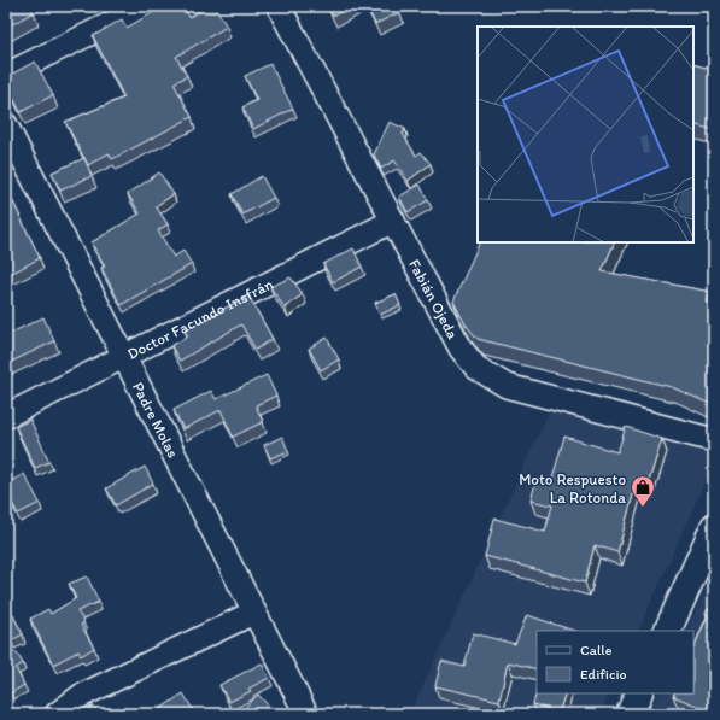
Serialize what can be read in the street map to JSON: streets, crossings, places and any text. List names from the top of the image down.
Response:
{
  "streets": {
    "street": ["Fabián Ojeda", "Doctor Facundo Insfrán", "Padre Molas"]
  },
  "crossings": [
    ["Fabián Ojeda", "Doctor Facundo Insfrán"],
    ["Doctor Facundo Insfrán", "Padre Molas"]
  ],
  "places": {
    "shop": ["Moto Respuesto La Rotonda"]
  },
  "legend": ["Calle", "Edificio"]
}
